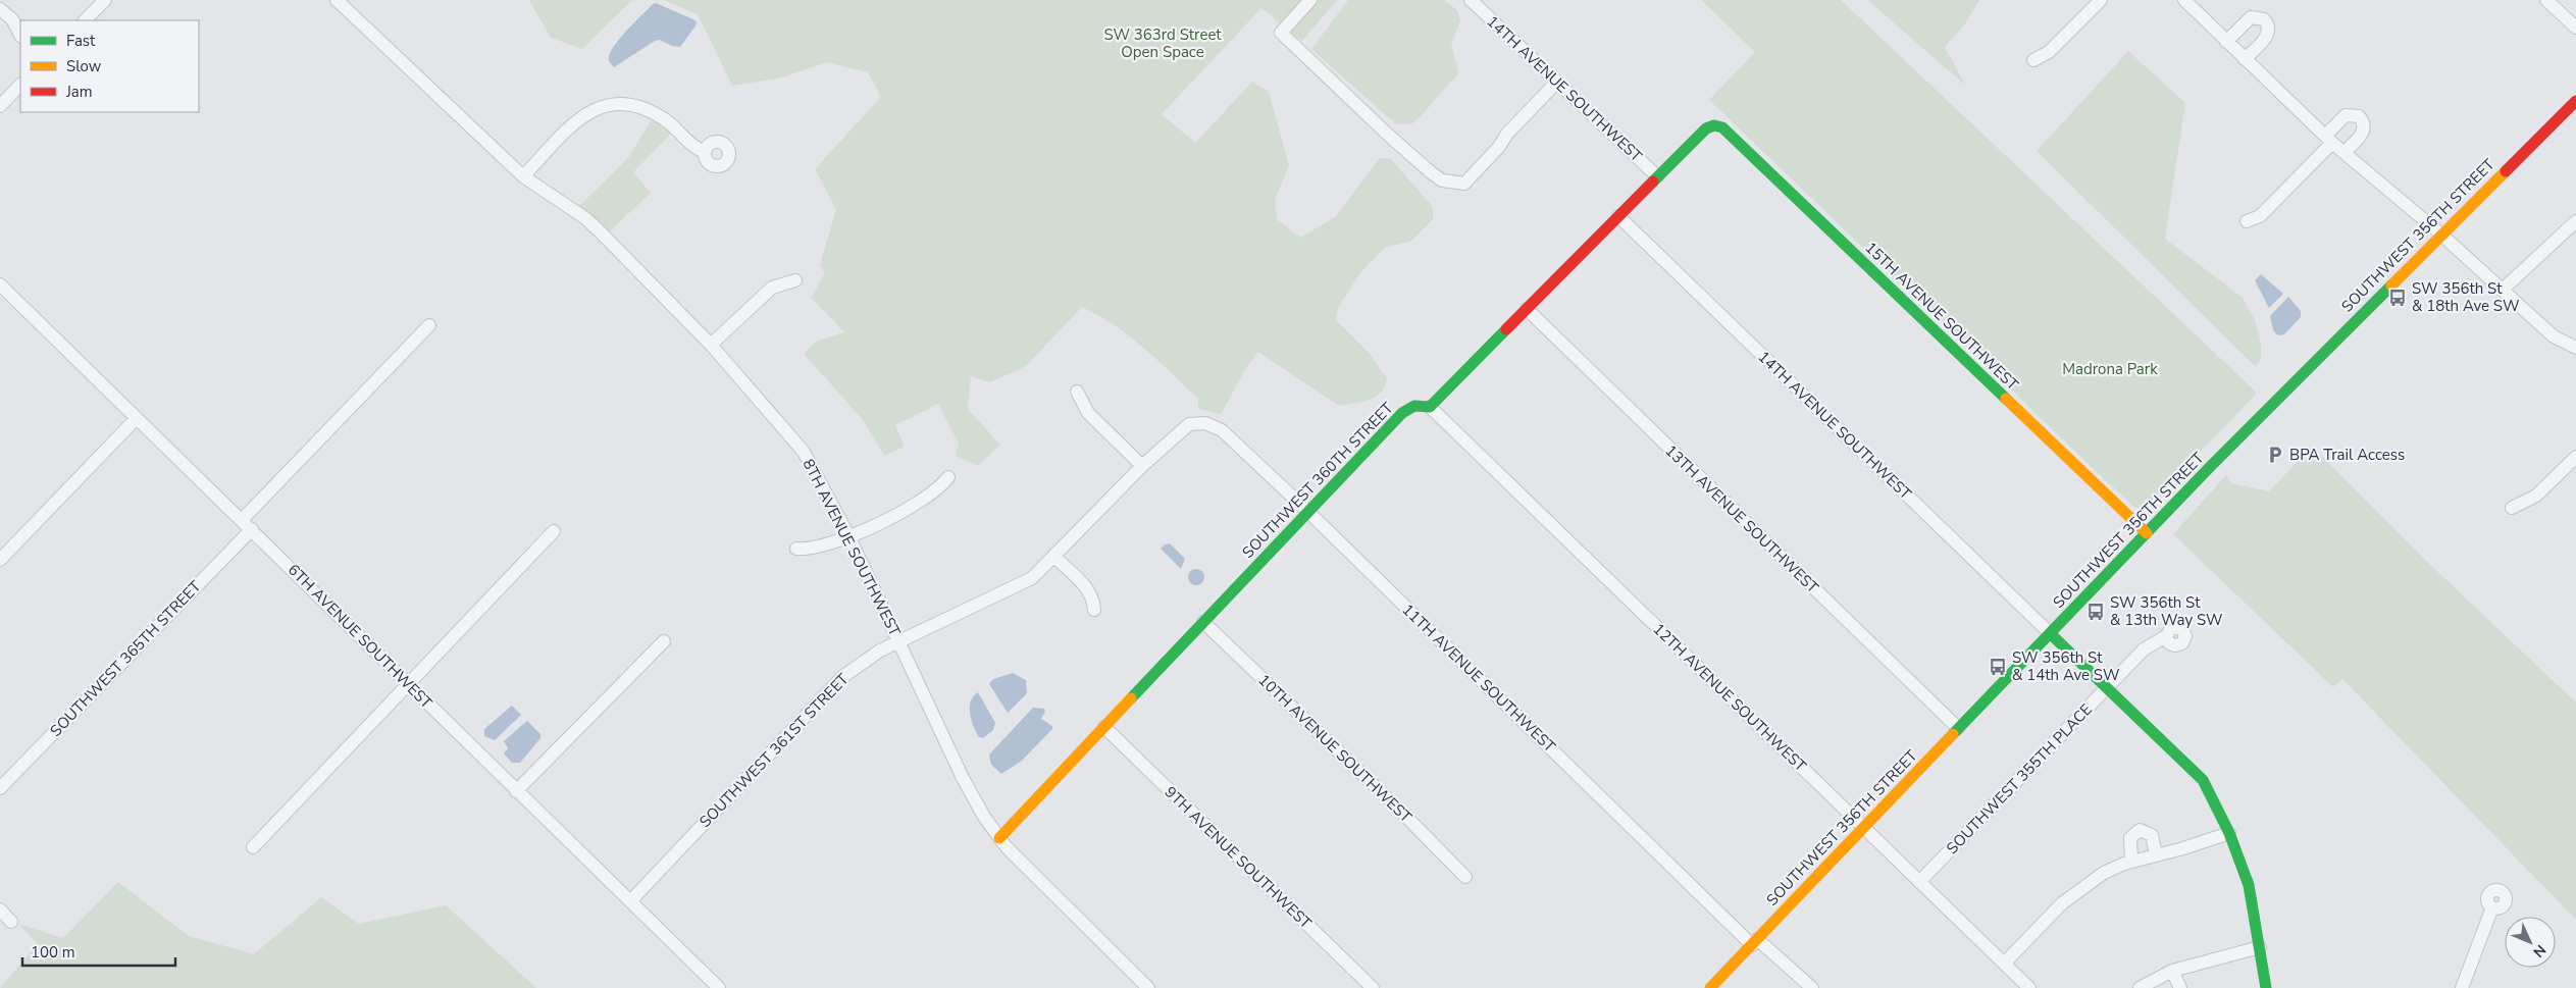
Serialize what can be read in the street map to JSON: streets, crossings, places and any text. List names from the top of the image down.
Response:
{
  "streets": {
    "street": [
      "14TH AVENUE SOUTHWEST",
      "SOUTHWEST 356TH STREET",
      "15TH AVENUE SOUTHWEST",
      "SOUTHWEST 360TH STREET",
      "13TH AVENUE SOUTHWEST",
      "8TH AVENUE SOUTHWEST",
      "6TH AVENUE SOUTHWEST",
      "SOUTHWEST 365TH STREET",
      "11TH AVENUE SOUTHWEST",
      "12TH AVENUE SOUTHWEST",
      "10TH AVENUE SOUTHWEST",
      "SOUTHWEST 361ST STREET",
      "SOUTHWEST 355TH PLACE",
      "9TH AVENUE SOUTHWEST"
    ]
  },
  "crossings": [
    ["14TH AVENUE SOUTHWEST", "SOUTHWEST 356TH STREET"],
    ["14TH AVENUE SOUTHWEST", "15TH AVENUE SOUTHWEST"],
    ["SOUTHWEST 356TH STREET", "15TH AVENUE SOUTHWEST"],
    ["SOUTHWEST 356TH STREET", "13TH AVENUE SOUTHWEST"],
    ["SOUTHWEST 356TH STREET", "11TH AVENUE SOUTHWEST"],
    ["SOUTHWEST 356TH STREET", "12TH AVENUE SOUTHWEST"],
    ["SOUTHWEST 360TH STREET", "8TH AVENUE SOUTHWEST"],
    ["SOUTHWEST 360TH STREET", "11TH AVENUE SOUTHWEST"],
    ["SOUTHWEST 360TH STREET", "12TH AVENUE SOUTHWEST"],
    ["SOUTHWEST 360TH STREET", "10TH AVENUE SOUTHWEST"],
    ["SOUTHWEST 360TH STREET", "9TH AVENUE SOUTHWEST"],
    ["8TH AVENUE SOUTHWEST", "SOUTHWEST 361ST STREET"],
    ["6TH AVENUE SOUTHWEST", "SOUTHWEST 365TH STREET"],
    ["6TH AVENUE SOUTHWEST", "SOUTHWEST 361ST STREET"],
    ["11TH AVENUE SOUTHWEST", "SOUTHWEST 361ST STREET"],
    ["12TH AVENUE SOUTHWEST", "SOUTHWEST 355TH PLACE"]
  ],
  "parks": ["SW 363rd Street Open Space", "Madrona Park"],
  "places": {
    "bus stop": ["SW 356th St & 18th Ave SW", "SW 356th St & 13th Way SW", "SW 356th St & 14th Ave SW"],
    "parking": ["BPA Trail Access"]
  },
  "legend": ["Fast", "Slow", "Jam"],
  "scale_bar": "100 m",
  "north": "bottom right"
}
